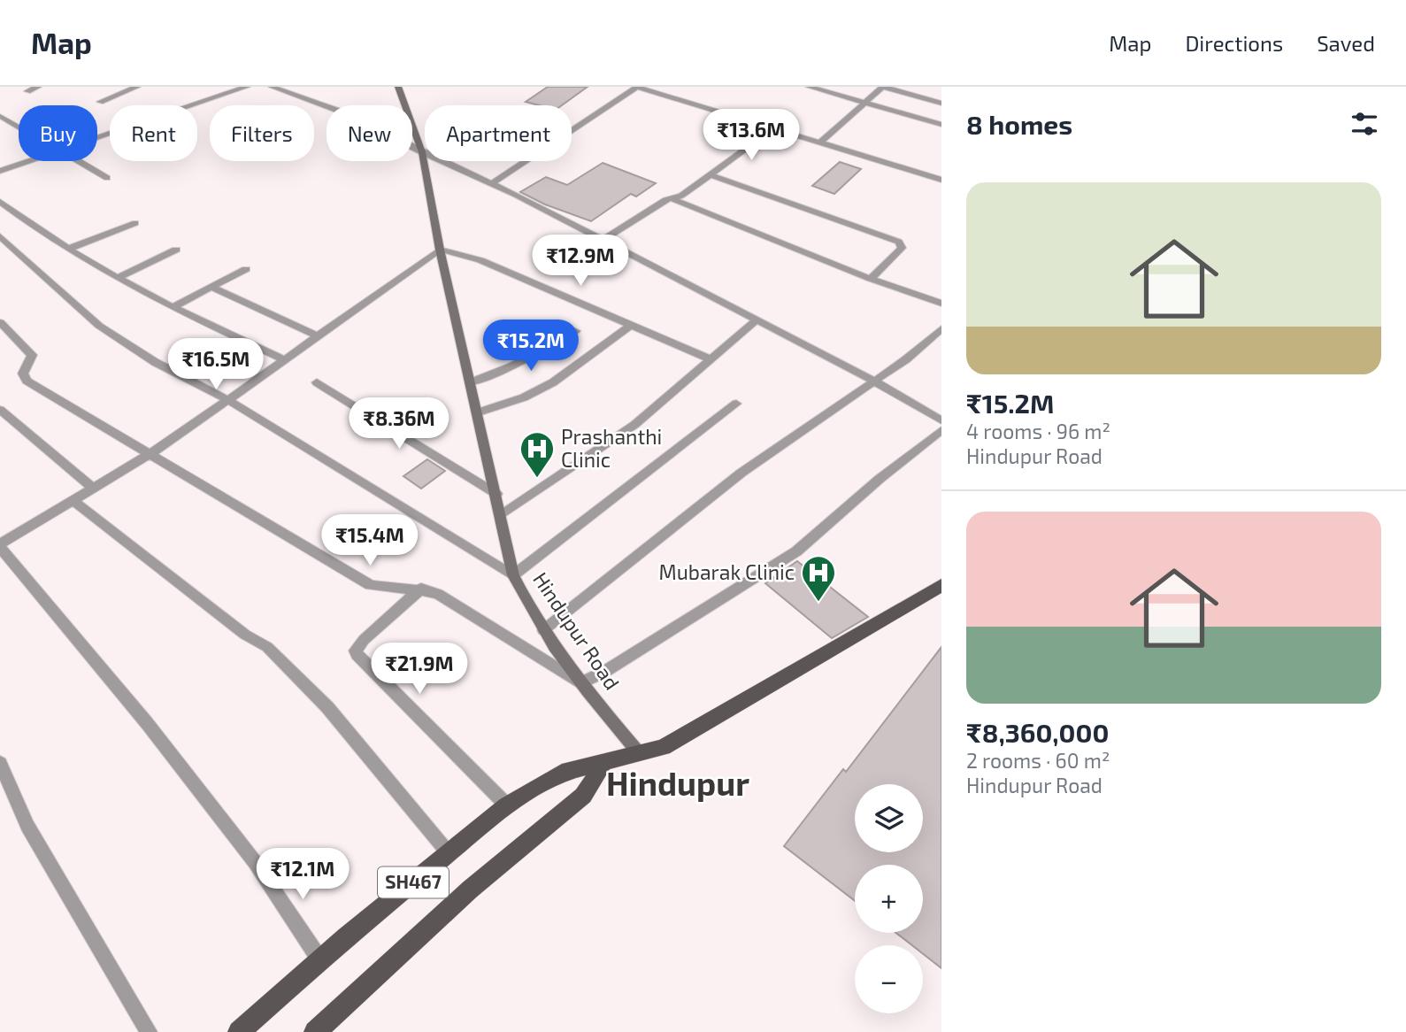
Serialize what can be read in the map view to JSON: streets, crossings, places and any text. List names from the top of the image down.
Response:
{
  "streets": {
    "main road": ["SH467"],
    "street": ["Hindupur Road"]
  },
  "crossings": [
    ["Hindupur Road", "SH467"]
  ],
  "districts": ["Hindupur"],
  "places": {
    "hospital": ["Prashanthi Clinic", "Mubarak Clinic"]
  },
  "page": {
    "header": "Map",
    "nav": ["Map", "Directions", "Saved"],
    "heading": "8 homes",
    "chip": [
      "Buy",
      "Rent",
      "Filters",
      "New",
      "Apartment"
    ],
    "price": [
      "₹13.6M",
      "₹12.9M",
      "₹15.2M",
      "₹16.5M",
      "₹8.36M",
      "₹15.4M",
      "₹21.9M",
      "₹12.1M"
    ],
    "list": [
      {
        "name": "₹15.2M",
        "note": "4 rooms · 96 m² · Hindupur Road"
      },
      {
        "name": "₹8,360,000",
        "note": "2 rooms · 60 m² · Hindupur Road"
      }
    ],
    "map_buttons": ["+", "−"]
  }
}
